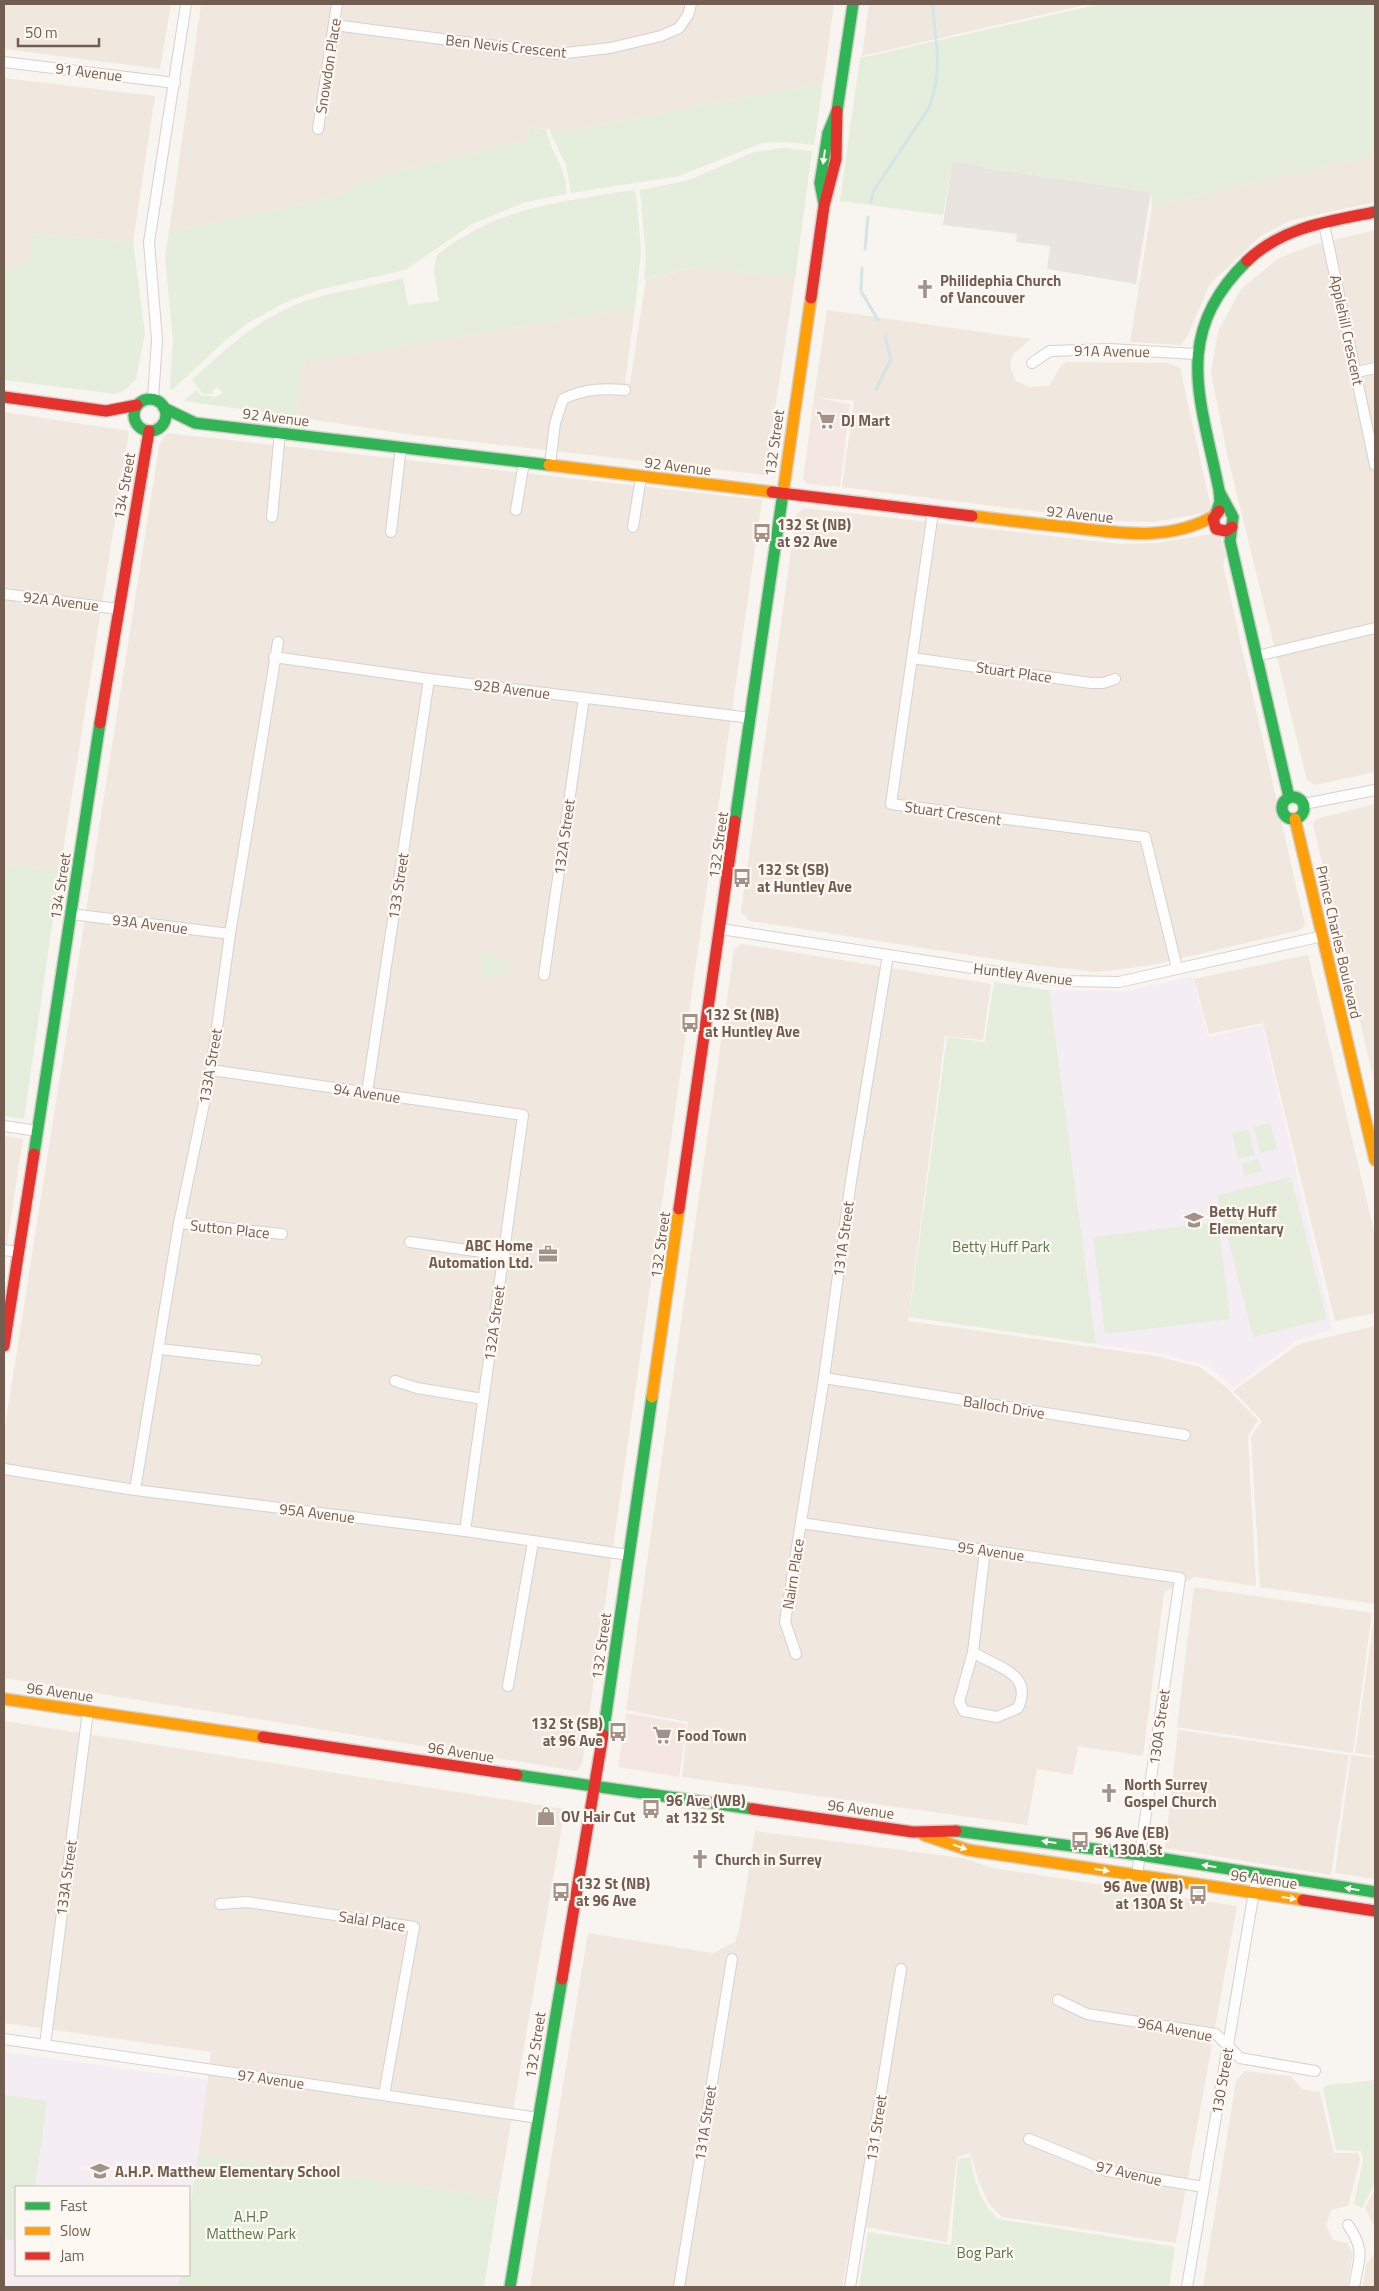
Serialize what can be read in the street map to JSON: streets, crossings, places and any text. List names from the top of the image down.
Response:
{
  "streets": {
    "main road": [
      "92 Avenue",
      "132 Street",
      "134 Street",
      "Prince Charles Boulevard",
      "96 Avenue"
    ],
    "street": [
      "Ben Nevis Crescent",
      "Snowdon Place",
      "91 Avenue",
      "Applehill Crescent",
      "91A Avenue",
      "92A Avenue",
      "Stuart Place",
      "92B Avenue",
      "Stuart Crescent",
      "132A Street",
      "133 Street",
      "93A Avenue",
      "Huntley Avenue",
      "133A Street",
      "94 Avenue",
      "Sutton Place",
      "131A Street",
      "Balloch Drive",
      "95A Avenue",
      "95 Avenue",
      "Nairn Place",
      "130A Street",
      "Salal Place",
      "96A Avenue",
      "97 Avenue",
      "130 Street",
      "131 Street"
    ]
  },
  "crossings": [
    ["Ben Nevis Crescent", "Snowdon Place"],
    ["92 Avenue", "132 Street"],
    ["92 Avenue", "134 Street"],
    ["92 Avenue", "Stuart Crescent"],
    ["132 Street", "92B Avenue"],
    ["132 Street", "Huntley Avenue"],
    ["132 Street", "95A Avenue"],
    ["132 Street", "96 Avenue"],
    ["132 Street", "97 Avenue"],
    ["134 Street", "92A Avenue"],
    ["134 Street", "93A Avenue"],
    ["Stuart Place", "Stuart Crescent"],
    ["92B Avenue", "132A Street"],
    ["92B Avenue", "133 Street"],
    ["92B Avenue", "133A Street"],
    ["Stuart Crescent", "Huntley Avenue"],
    ["132A Street", "94 Avenue"],
    ["132A Street", "95A Avenue"],
    ["133 Street", "94 Avenue"],
    ["93A Avenue", "133A Street"],
    ["Prince Charles Boulevard", "Huntley Avenue"],
    ["Huntley Avenue", "131A Street"],
    ["133A Street", "94 Avenue"],
    ["133A Street", "Sutton Place"],
    ["133A Street", "95A Avenue"],
    ["133A Street", "96 Avenue"],
    ["133A Street", "97 Avenue"],
    ["131A Street", "Balloch Drive"],
    ["131A Street", "95 Avenue"],
    ["131A Street", "Nairn Place"],
    ["95 Avenue", "Nairn Place"],
    ["95 Avenue", "130A Street"],
    ["96 Avenue", "130A Street"],
    ["96 Avenue", "130 Street"],
    ["Salal Place", "97 Avenue"],
    ["96A Avenue", "130 Street"],
    ["97 Avenue", "130 Street"]
  ],
  "parks": ["Betty Huff Park", "A.H.P Matthew Park", "Bog Park"],
  "places": {
    "church": ["Philidephia Church of Vancouver", "North Surrey Gospel Church", "Church in Surrey"],
    "supermarket": ["DJ Mart", "Food Town"],
    "bus stop": [
      "132 St (NB) at 92 Ave",
      "132 St (SB) at Huntley Ave",
      "132 St (NB) at Huntley Ave",
      "132 St (SB) at 96 Ave",
      "96 Ave (WB) at 132 St",
      "96 Ave (EB) at 130A St",
      "132 St (NB) at 96 Ave",
      "96 Ave (WB) at 130A St"
    ],
    "school or university": ["Betty Huff Elementary", "A.H.P. Matthew Elementary School"],
    "office": ["ABC Home Automation Ltd."],
    "shop": ["OV Hair Cut"]
  },
  "legend": ["Fast", "Slow", "Jam"],
  "scale_bar": "50 m"
}
